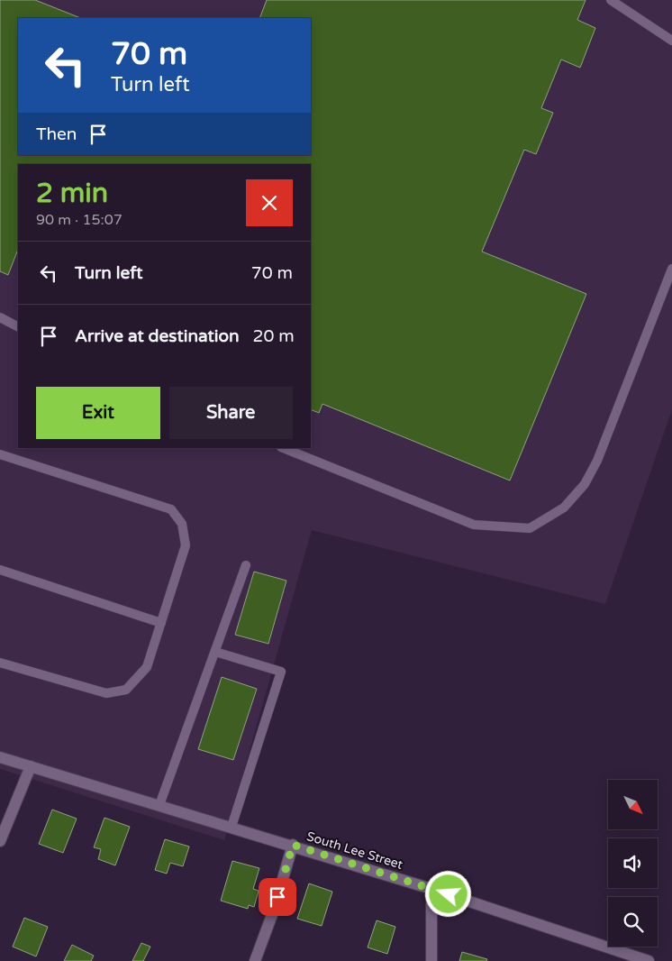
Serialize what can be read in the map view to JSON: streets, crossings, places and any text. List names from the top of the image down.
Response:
{
  "streets": {
    "street": ["South Lee Street"]
  },
  "north": "bottom right",
  "page": {
    "turn": ["70 m", "Turn left"],
    "then": "Then",
    "heading": ["2 min", "90 m · 15:07"],
    "list": [
      {
        "name": "Turn left",
        "value": "70 m"
      },
      {
        "name": "Arrive at destination",
        "value": "20 m"
      }
    ],
    "buttons": ["Exit", "Share"]
  }
}
